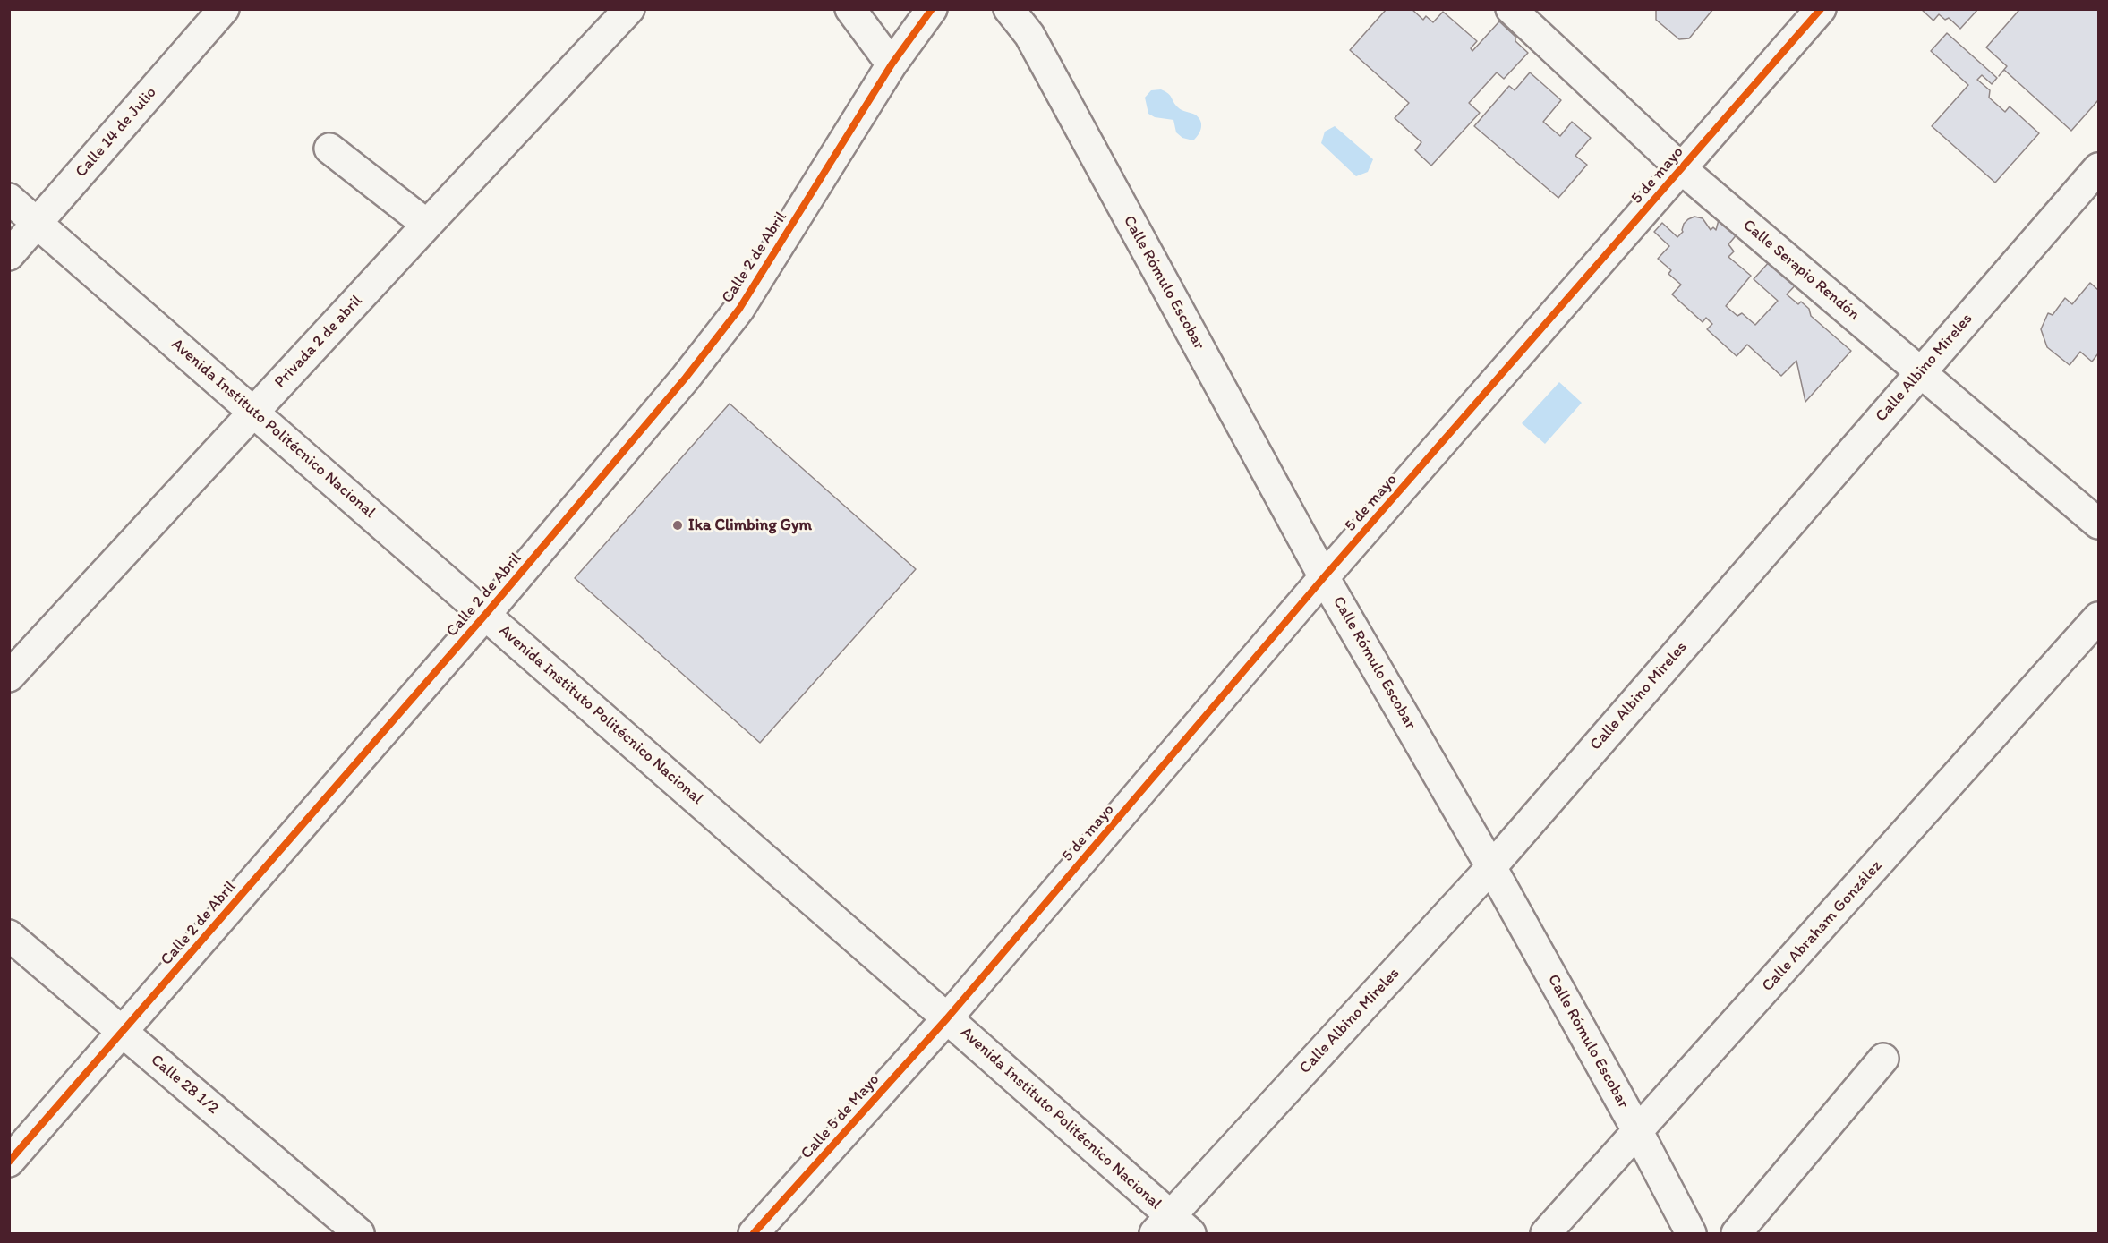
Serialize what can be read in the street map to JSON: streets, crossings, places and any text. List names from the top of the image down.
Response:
{
  "streets": {
    "street": [
      "Calle 14 de Julio",
      "5 de mayo",
      "Calle 2 de Abril",
      "Calle Serapio Rendón",
      "Calle Rómulo Escobar",
      "Privada 2 de abril",
      "Calle Albino Mireles",
      "Avenida Instituto Politécnico Nacional",
      "Calle Abraham González",
      "Calle 28 1/2",
      "Calle 5 de Mayo"
    ]
  },
  "crossings": [
    ["Calle 14 de Julio", "Avenida Instituto Politécnico Nacional"],
    ["5 de mayo", "Calle Serapio Rendón"],
    ["5 de mayo", "Calle Rómulo Escobar"],
    ["5 de mayo", "Avenida Instituto Politécnico Nacional"],
    ["5 de mayo", "Calle 5 de Mayo"],
    ["Calle 2 de Abril", "Avenida Instituto Politécnico Nacional"],
    ["Calle 2 de Abril", "Calle 28 1/2"],
    ["Calle Serapio Rendón", "Calle Albino Mireles"],
    ["Calle Rómulo Escobar", "Calle Albino Mireles"],
    ["Calle Rómulo Escobar", "Calle Abraham González"],
    ["Privada 2 de abril", "Avenida Instituto Politécnico Nacional"],
    ["Calle Albino Mireles", "Avenida Instituto Politécnico Nacional"],
    ["Avenida Instituto Politécnico Nacional", "Calle 5 de Mayo"]
  ],
  "places": ["Ika Climbing Gym"]
}
